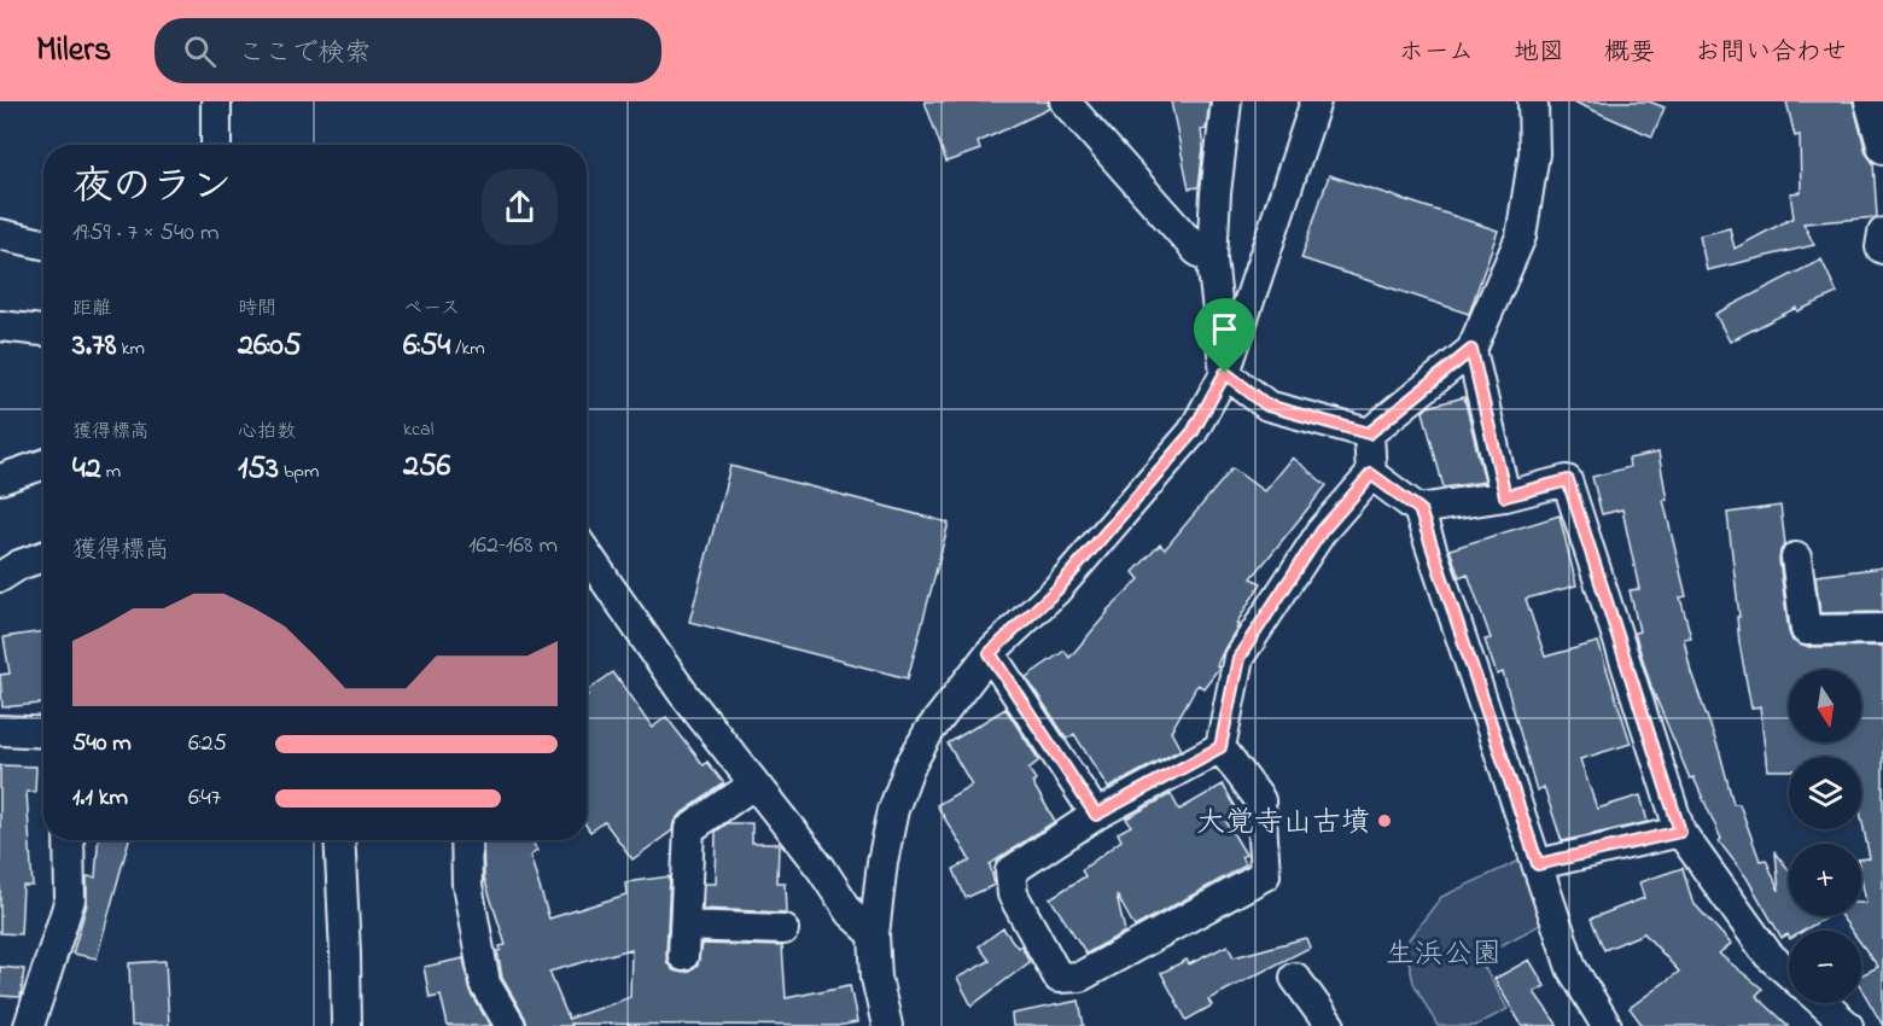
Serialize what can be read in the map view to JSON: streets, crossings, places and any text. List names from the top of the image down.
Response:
{
  "parks": ["生浜公園"],
  "places": ["大覚寺山古墳"],
  "north": "bottom",
  "page": {
    "header": "Milers",
    "search": "ここで検索",
    "nav": [
      "ホーム",
      "地図",
      "概要",
      "お問い合わせ"
    ],
    "heading": ["夜のラン", "19:59 · 7 × 540 m"],
    "stats": [
      ["距離", "3.78 km"],
      ["時間", "26:05"],
      ["ペース", "6:54 /km"],
      ["獲得標高", "42 m"],
      ["心拍数", "153 bpm"],
      ["kcal", "256"]
    ],
    "chart": ["獲得標高", "162–168 m"],
    "map_buttons": ["+", "−"],
    "list": [
      {
        "name": "540 m",
        "note": "6:25"
      },
      {
        "name": "1.1 km",
        "note": "6:47"
      }
    ]
  }
}
